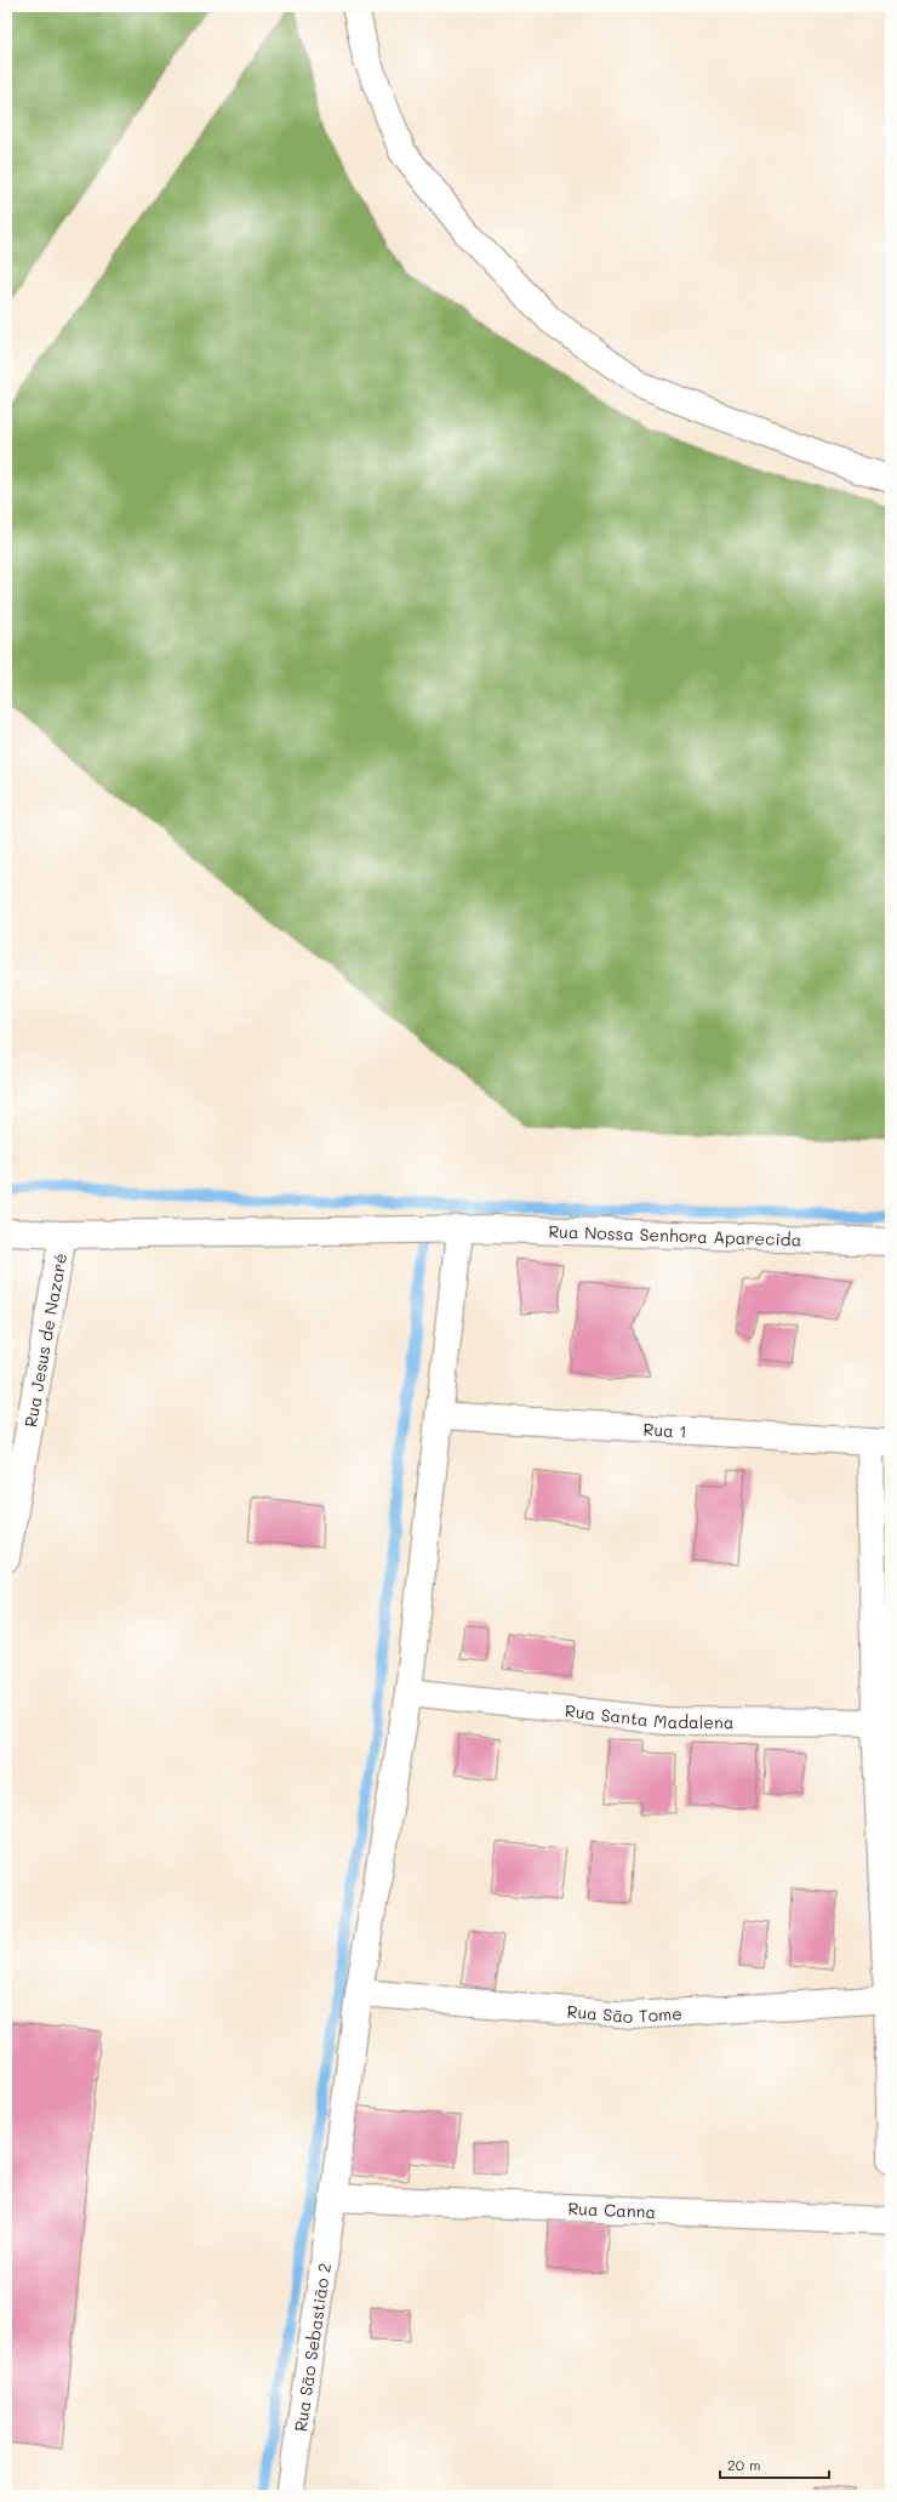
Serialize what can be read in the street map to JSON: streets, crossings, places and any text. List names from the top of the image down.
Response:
{
  "streets": {
    "street": [
      "Rua Nossa Senhora Aparecida",
      "Rua Jesus de Nazaré",
      "Rua 1",
      "Rua Santa Madalena",
      "Rua São Tome",
      "Rua Canna",
      "Rua São Sebastião 2"
    ]
  },
  "crossings": [
    ["Rua Nossa Senhora Aparecida", "Rua Jesus de Nazaré"],
    ["Rua Nossa Senhora Aparecida", "Rua São Sebastião 2"],
    ["Rua 1", "Rua São Sebastião 2"],
    ["Rua Santa Madalena", "Rua São Sebastião 2"],
    ["Rua São Tome", "Rua São Sebastião 2"],
    ["Rua Canna", "Rua São Sebastião 2"]
  ],
  "scale_bar": "20 m"
}
